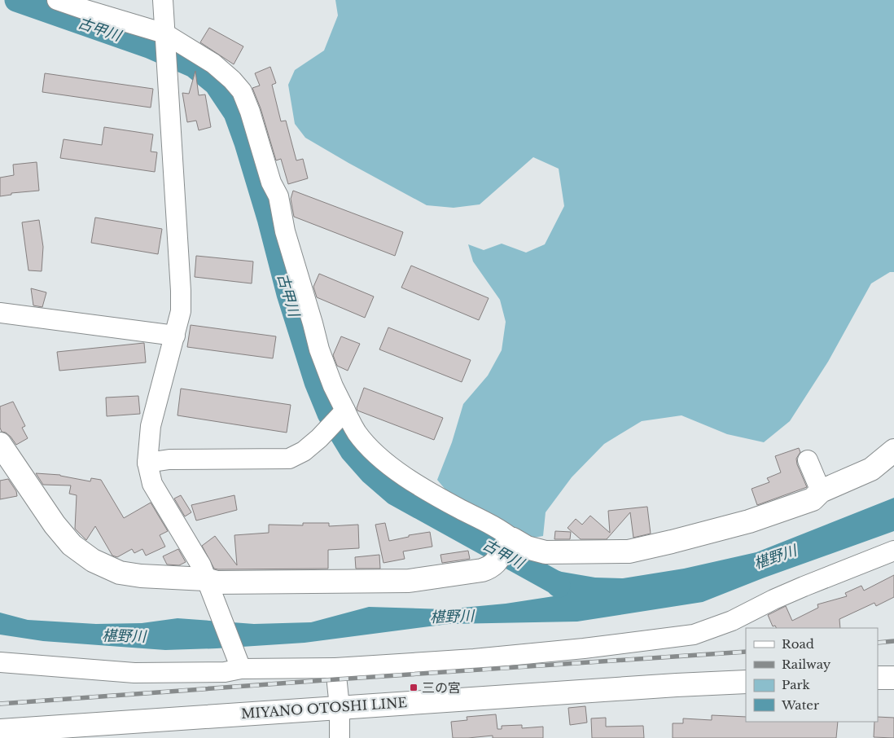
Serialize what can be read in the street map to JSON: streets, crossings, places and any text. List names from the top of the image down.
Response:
{
  "streets": {
    "main road": ["MIYANO OTOSHI LINE"]
  },
  "water": ["古甲川", "椹野川"],
  "places": {
    "transit": ["三の宮"]
  },
  "legend": [
    "Road",
    "Railway",
    "Park",
    "Water"
  ]
}
